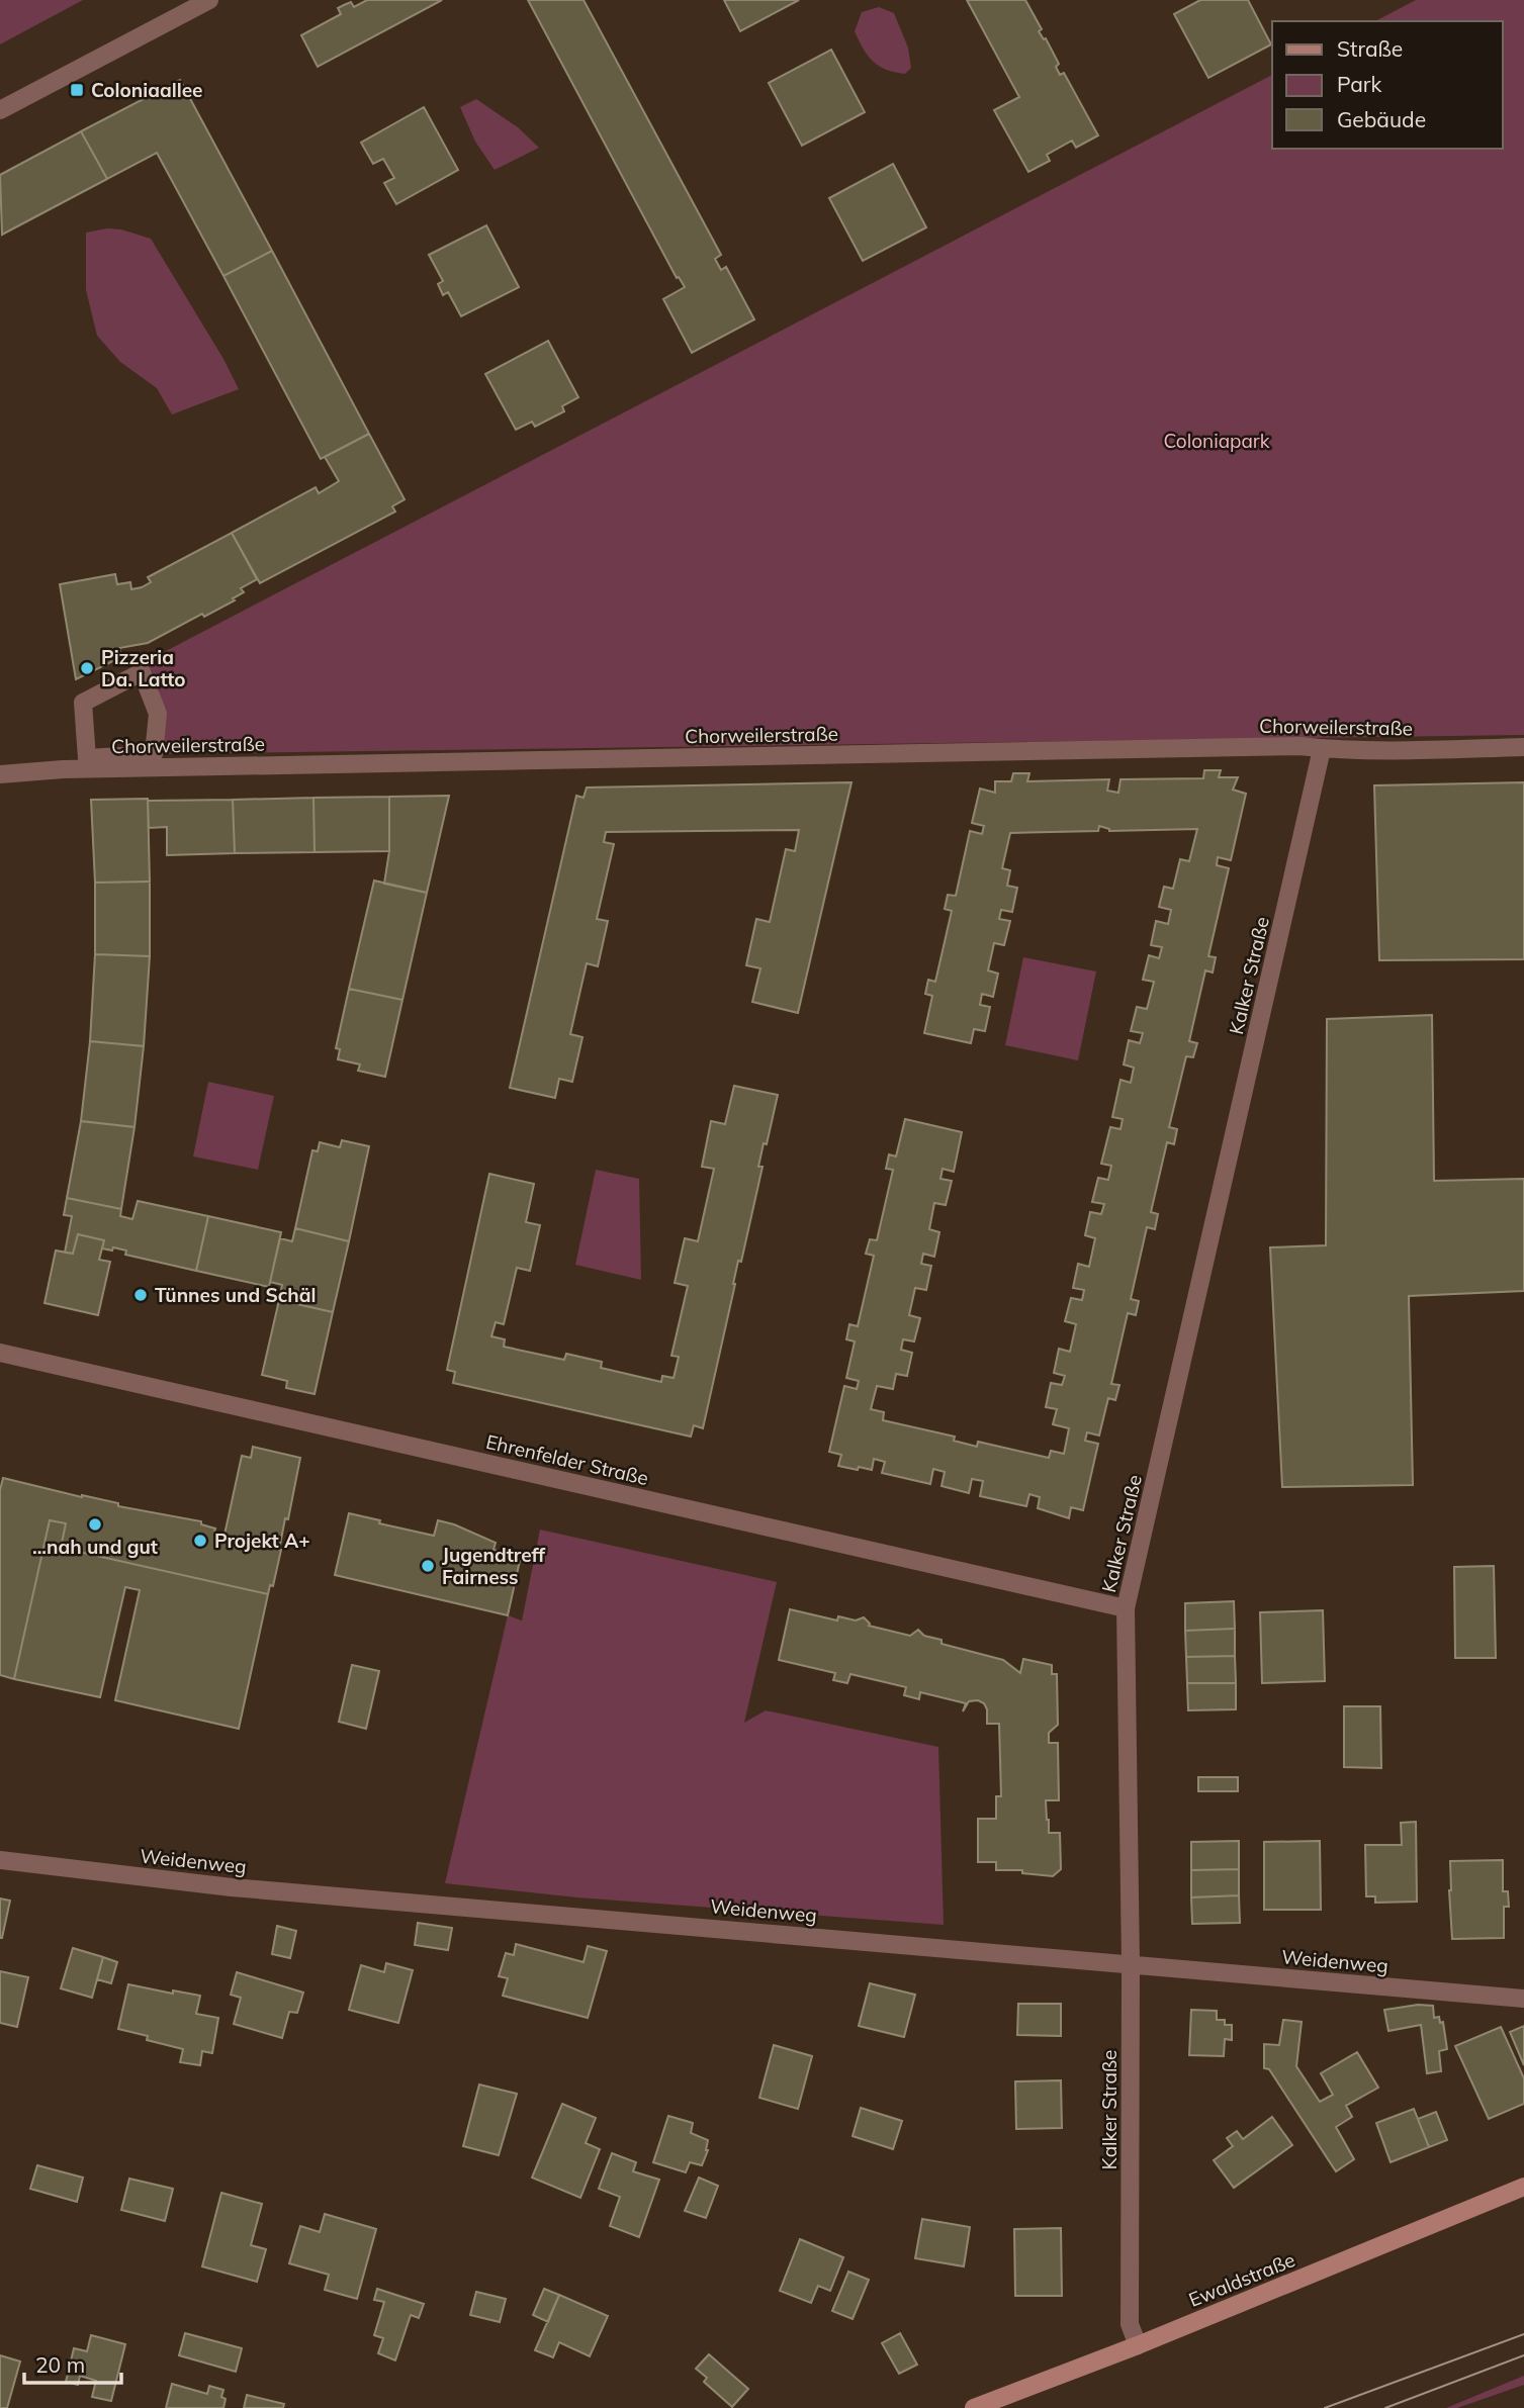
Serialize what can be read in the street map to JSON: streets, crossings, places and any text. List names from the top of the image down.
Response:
{
  "streets": {
    "street": [
      "Chorweilerstraße",
      "Kalker Straße",
      "Ehrenfelder Straße",
      "Weidenweg",
      "Ewaldstraße"
    ]
  },
  "crossings": [
    ["Chorweilerstraße", "Kalker Straße"],
    ["Kalker Straße", "Ehrenfelder Straße"],
    ["Kalker Straße", "Weidenweg"],
    ["Kalker Straße", "Ewaldstraße"]
  ],
  "parks": ["Coloniapark"],
  "places": {
    "transit": ["Coloniaallee"],
    "other": [
      "Pizzeria Da. Latto",
      "Tünnes und Schäl",
      "...nah und gut",
      "Projekt A+",
      "Jugendtreff Fairness"
    ]
  },
  "legend": ["Straße", "Park", "Gebäude"],
  "scale_bar": "20 m"
}
